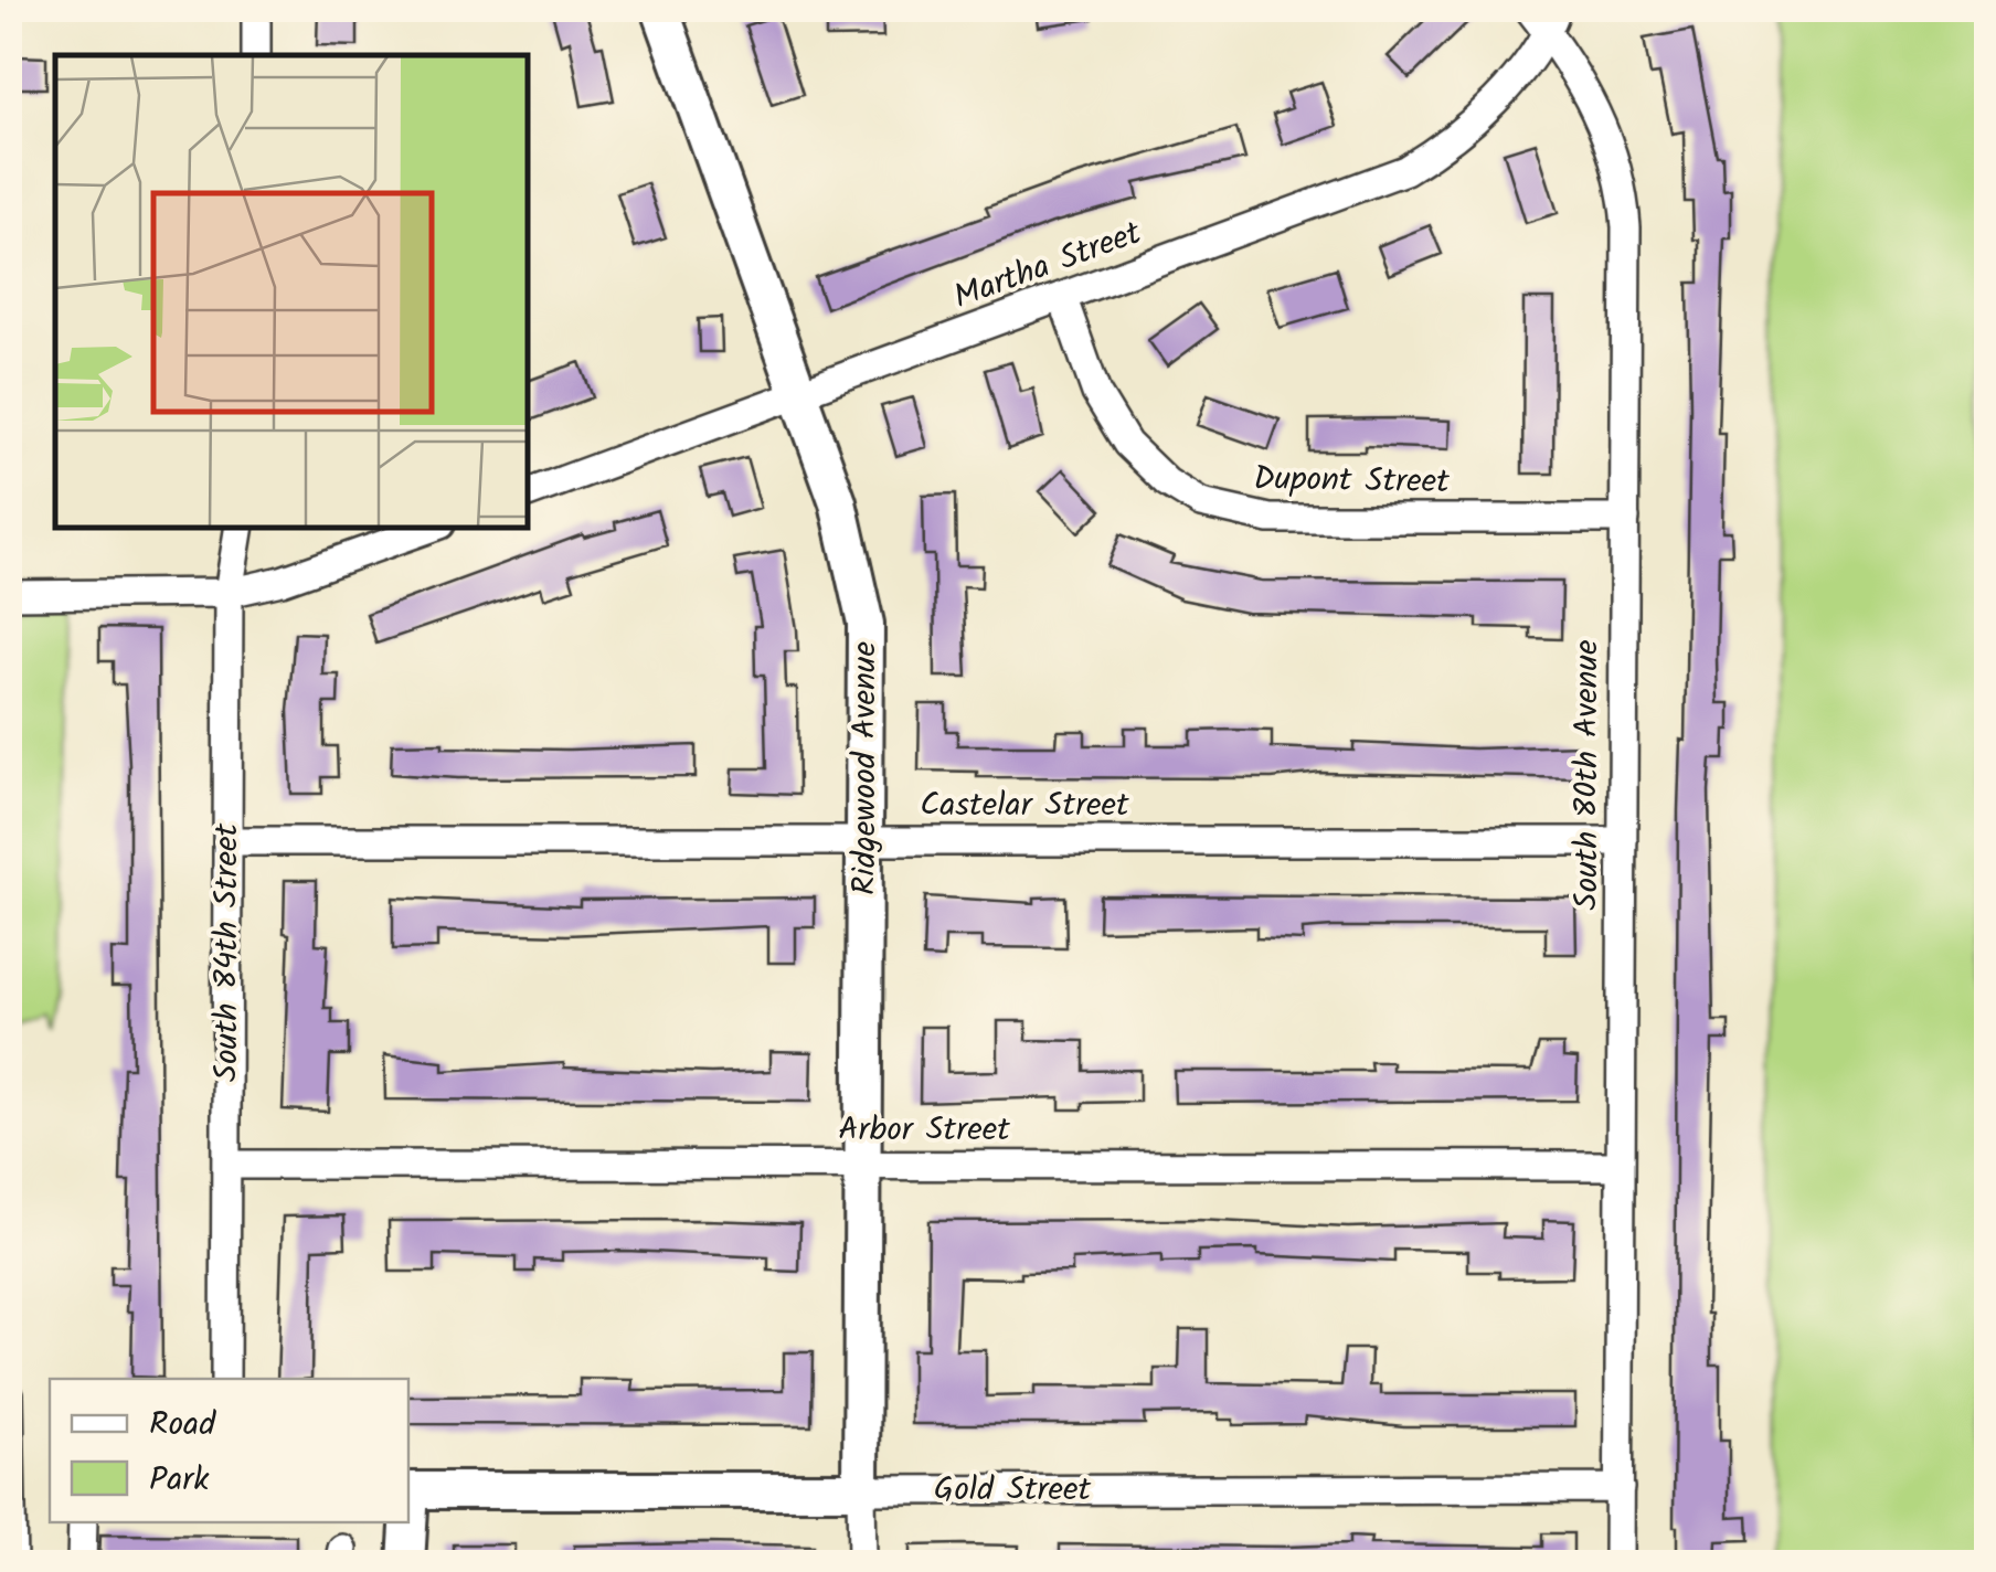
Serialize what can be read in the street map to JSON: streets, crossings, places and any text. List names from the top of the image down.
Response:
{
  "streets": {
    "main road": ["Ridgewood Avenue", "Gold Street"],
    "street": [
      "Martha Street",
      "Dupont Street",
      "South 80th Avenue",
      "Castelar Street",
      "South 84th Street",
      "Arbor Street"
    ]
  },
  "crossings": [
    ["Martha Street", "Dupont Street"],
    ["Martha Street", "Ridgewood Avenue"],
    ["Martha Street", "South 80th Avenue"],
    ["Dupont Street", "South 80th Avenue"],
    ["Ridgewood Avenue", "Castelar Street"],
    ["Ridgewood Avenue", "Arbor Street"],
    ["Ridgewood Avenue", "Gold Street"],
    ["South 80th Avenue", "Castelar Street"],
    ["South 80th Avenue", "Arbor Street"],
    ["South 80th Avenue", "Gold Street"],
    ["Castelar Street", "South 84th Street"],
    ["South 84th Street", "Arbor Street"]
  ],
  "legend": ["Road", "Park"]
}
